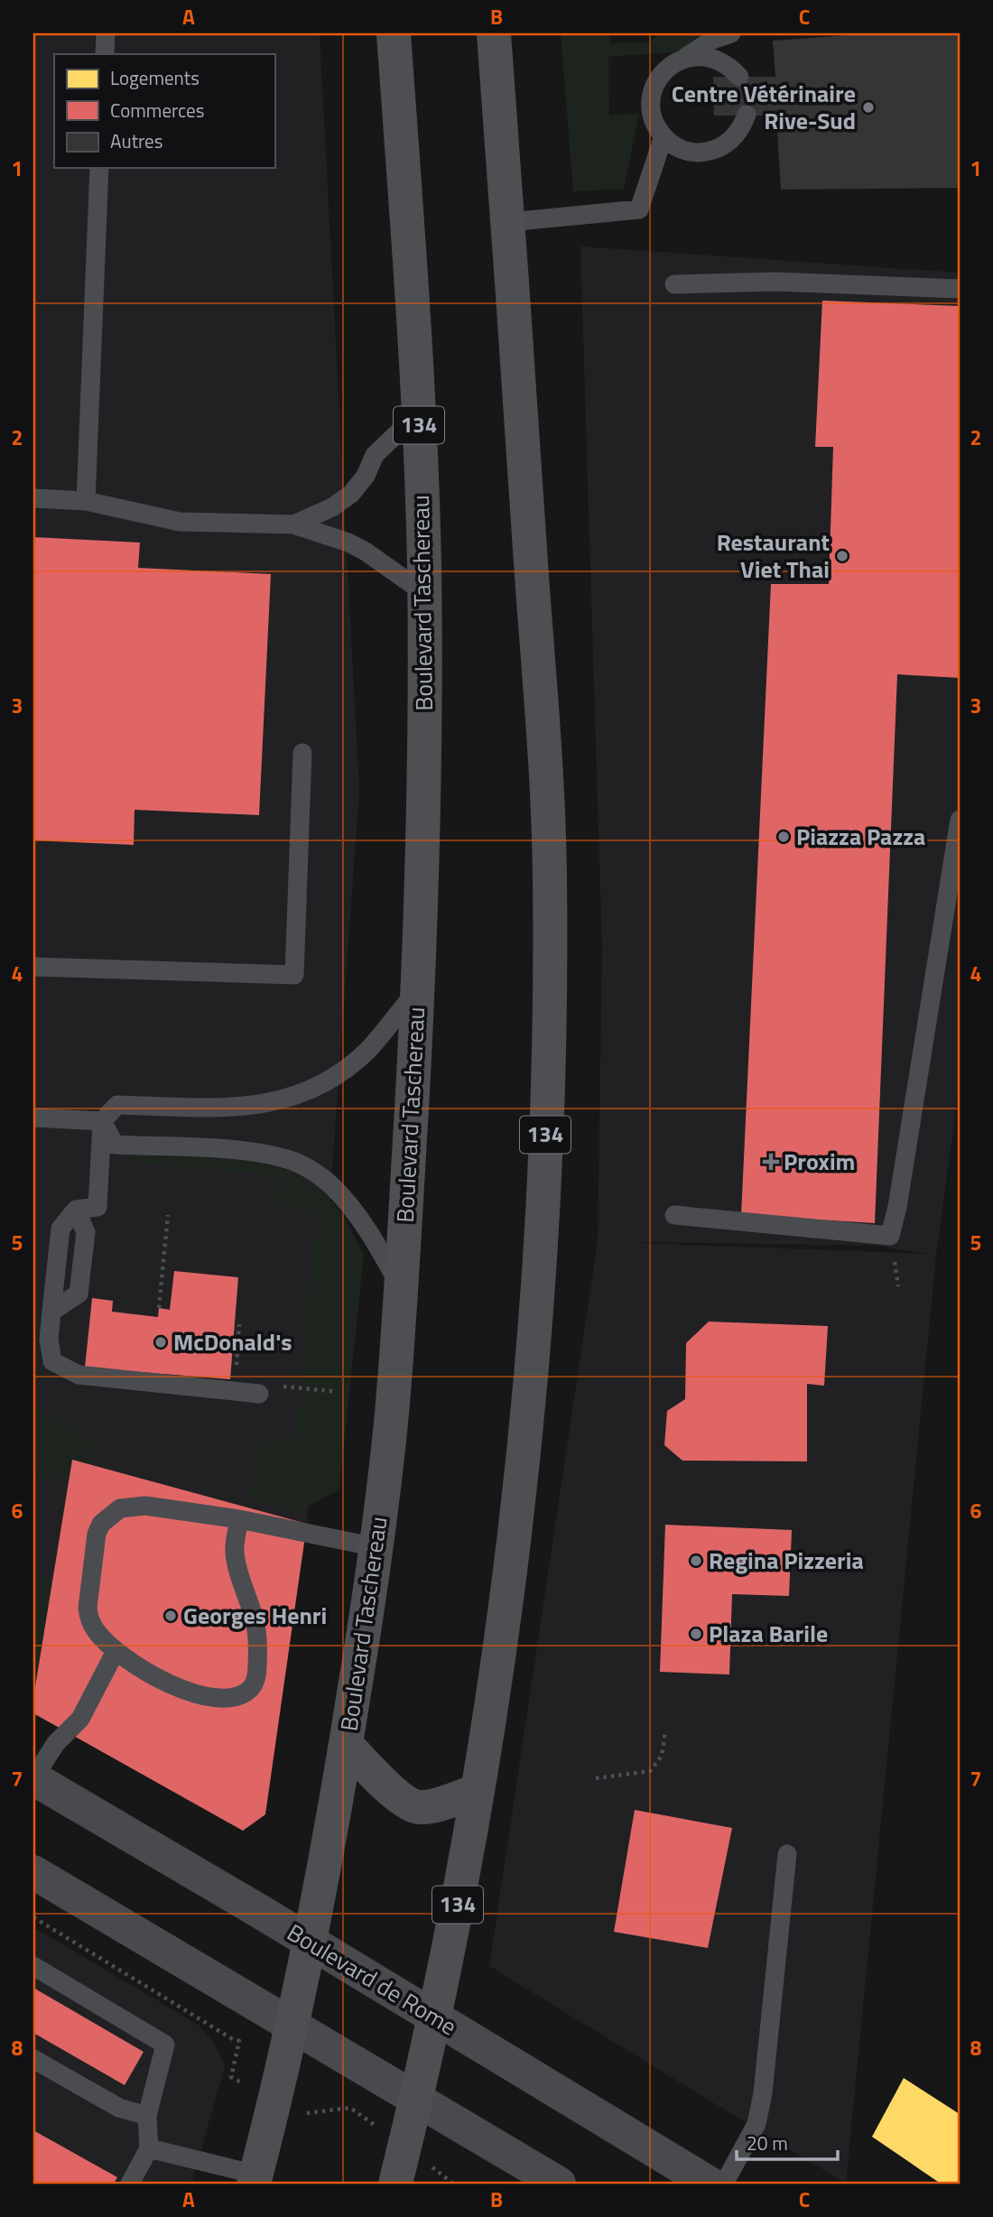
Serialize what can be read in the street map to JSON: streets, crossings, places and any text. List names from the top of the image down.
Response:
{
  "streets": {
    "main road": ["134", "Boulevard Taschereau", "Boulevard de Rome"]
  },
  "crossings": [
    ["134", "Boulevard de Rome"],
    ["Boulevard Taschereau", "Boulevard de Rome"]
  ],
  "places": {
    "other": [
      "Centre Vétérinaire Rive-Sud",
      "Restaurant Viet Thai",
      "Piazza Pazza",
      "McDonald's",
      "Regina Pizzeria",
      "Georges Henri",
      "Plaza Barile"
    ],
    "health": ["Proxim"]
  },
  "legend": ["Logements", "Commerces", "Autres"],
  "scale_bar": "20 m",
  "grid": {
    "columns": ["A", "B", "C"],
    "rows": [
      "1",
      "2",
      "3",
      "4",
      "5",
      "6",
      "7",
      "8"
    ]
  }
}
